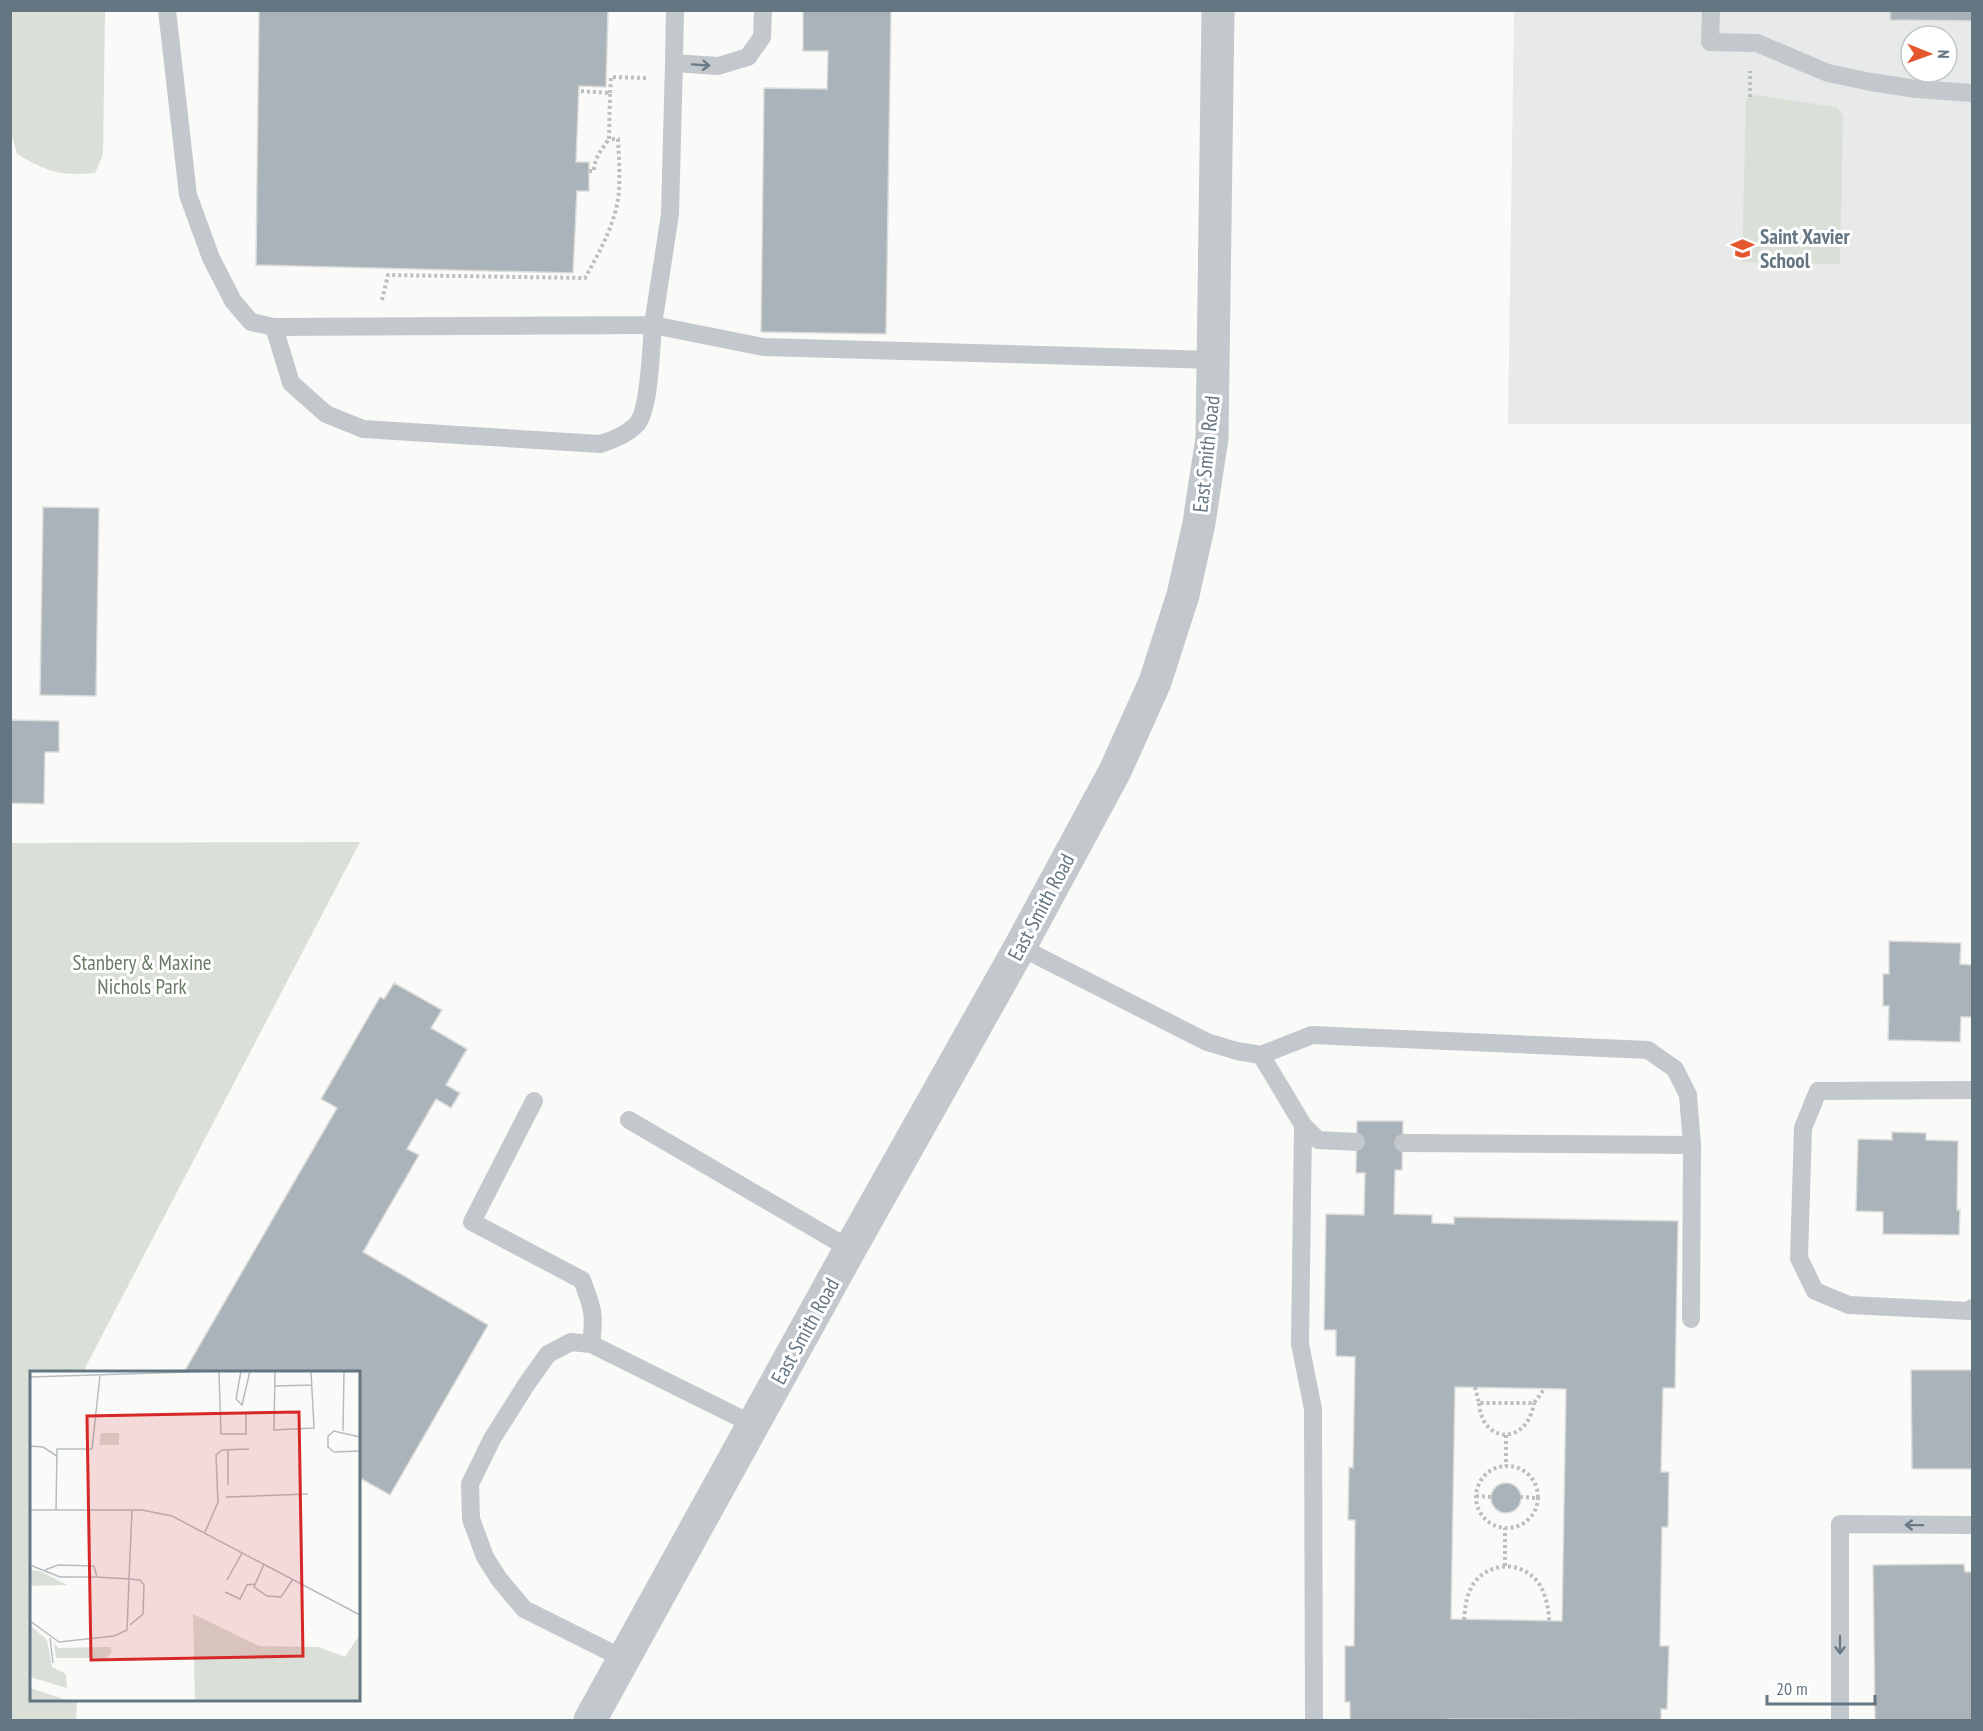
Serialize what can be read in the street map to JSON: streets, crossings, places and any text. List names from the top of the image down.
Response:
{
  "streets": {
    "street": ["East Smith Road"]
  },
  "parks": ["Stanbery & Maxine Nichols Park"],
  "places": {
    "school or university": ["Saint Xavier School"]
  },
  "scale_bar": "20 m",
  "north": "right"
}
